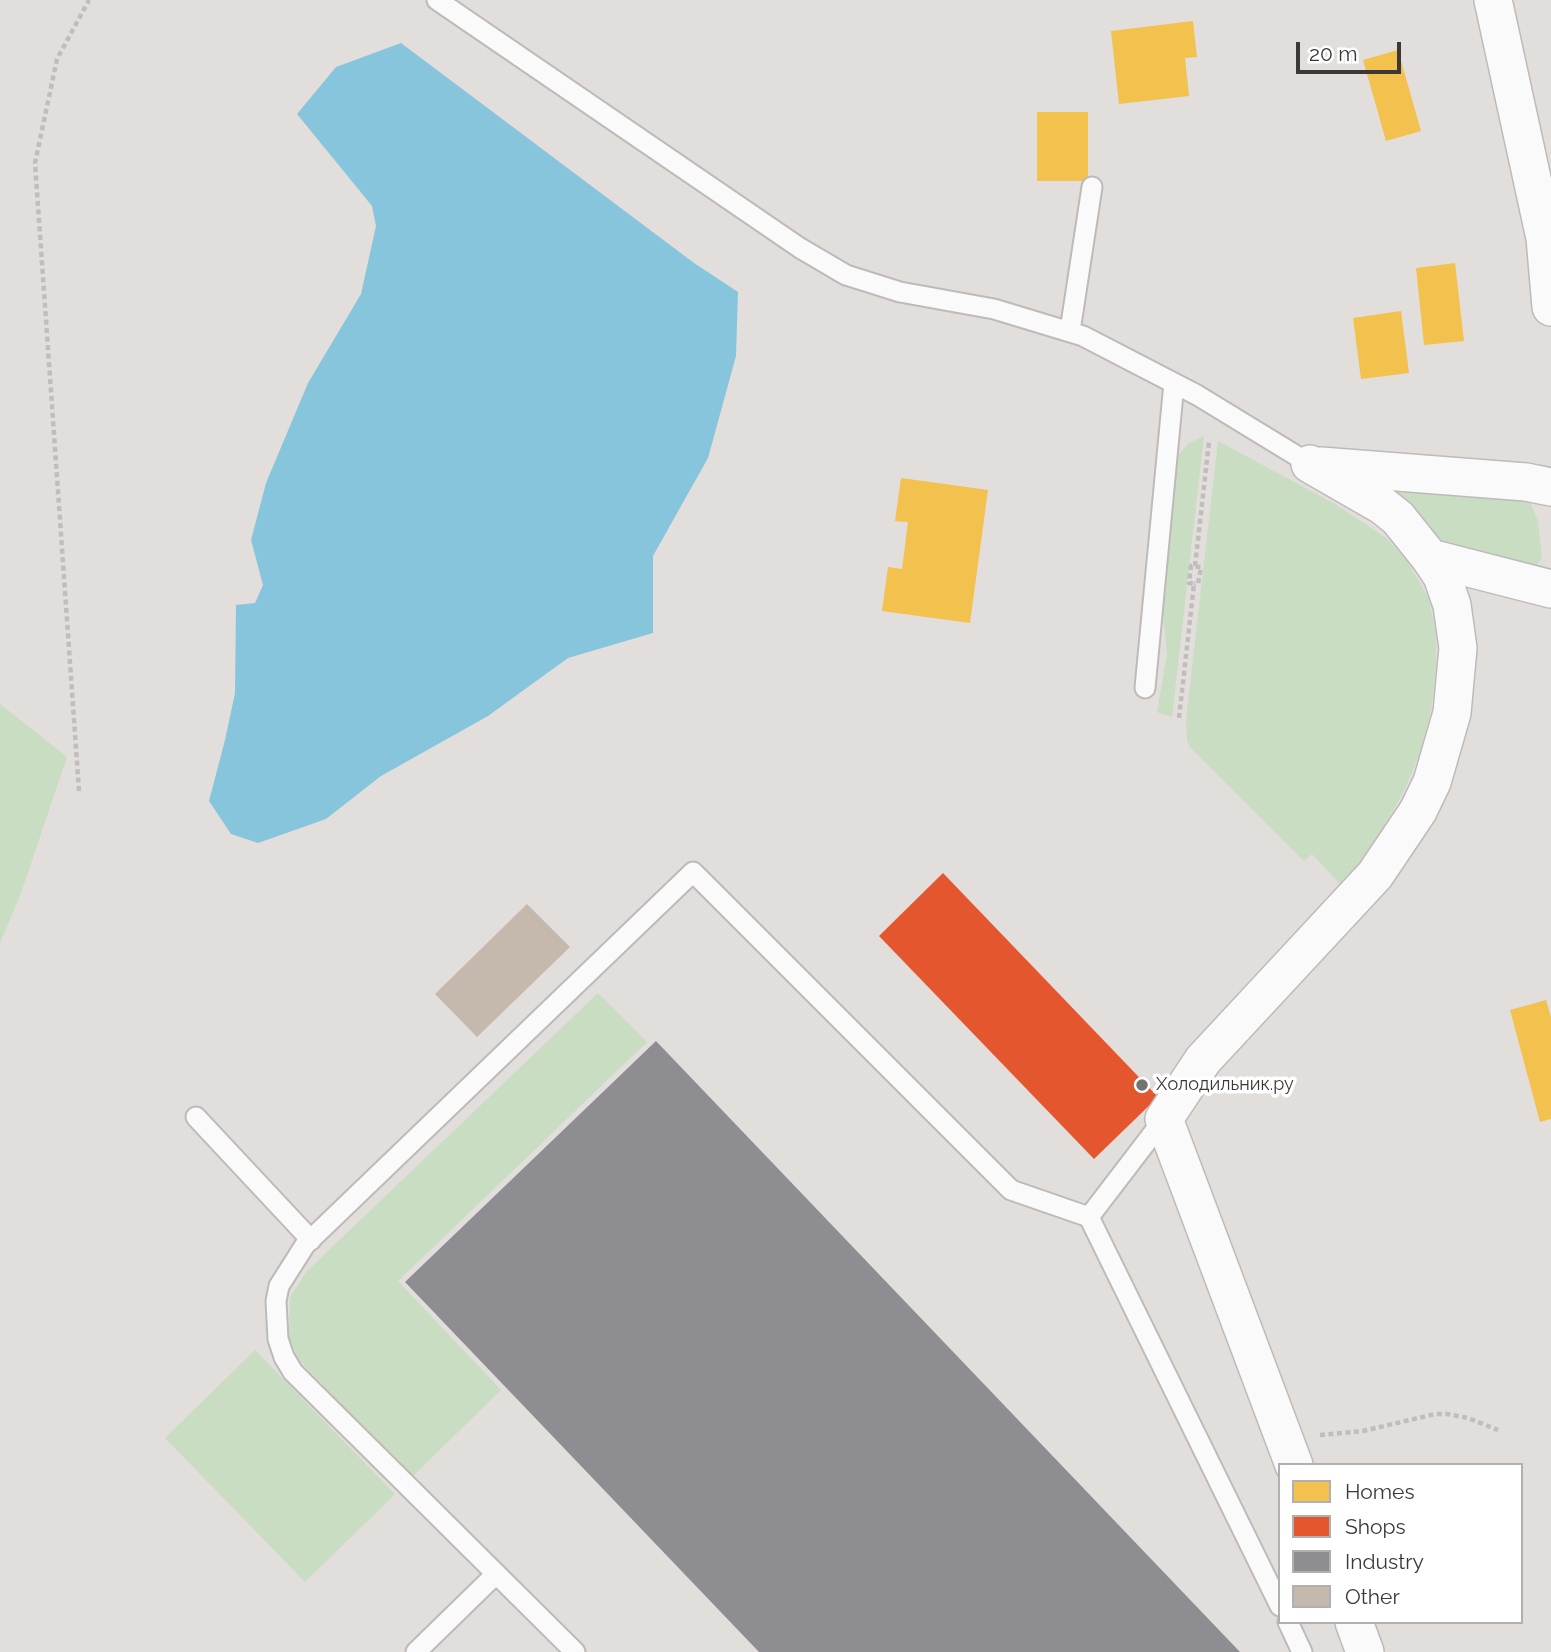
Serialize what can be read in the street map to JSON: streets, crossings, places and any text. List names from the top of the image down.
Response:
{
  "places": ["Холодильник.ру"],
  "legend": [
    "Homes",
    "Shops",
    "Industry",
    "Other"
  ],
  "scale_bar": "20 m"
}
